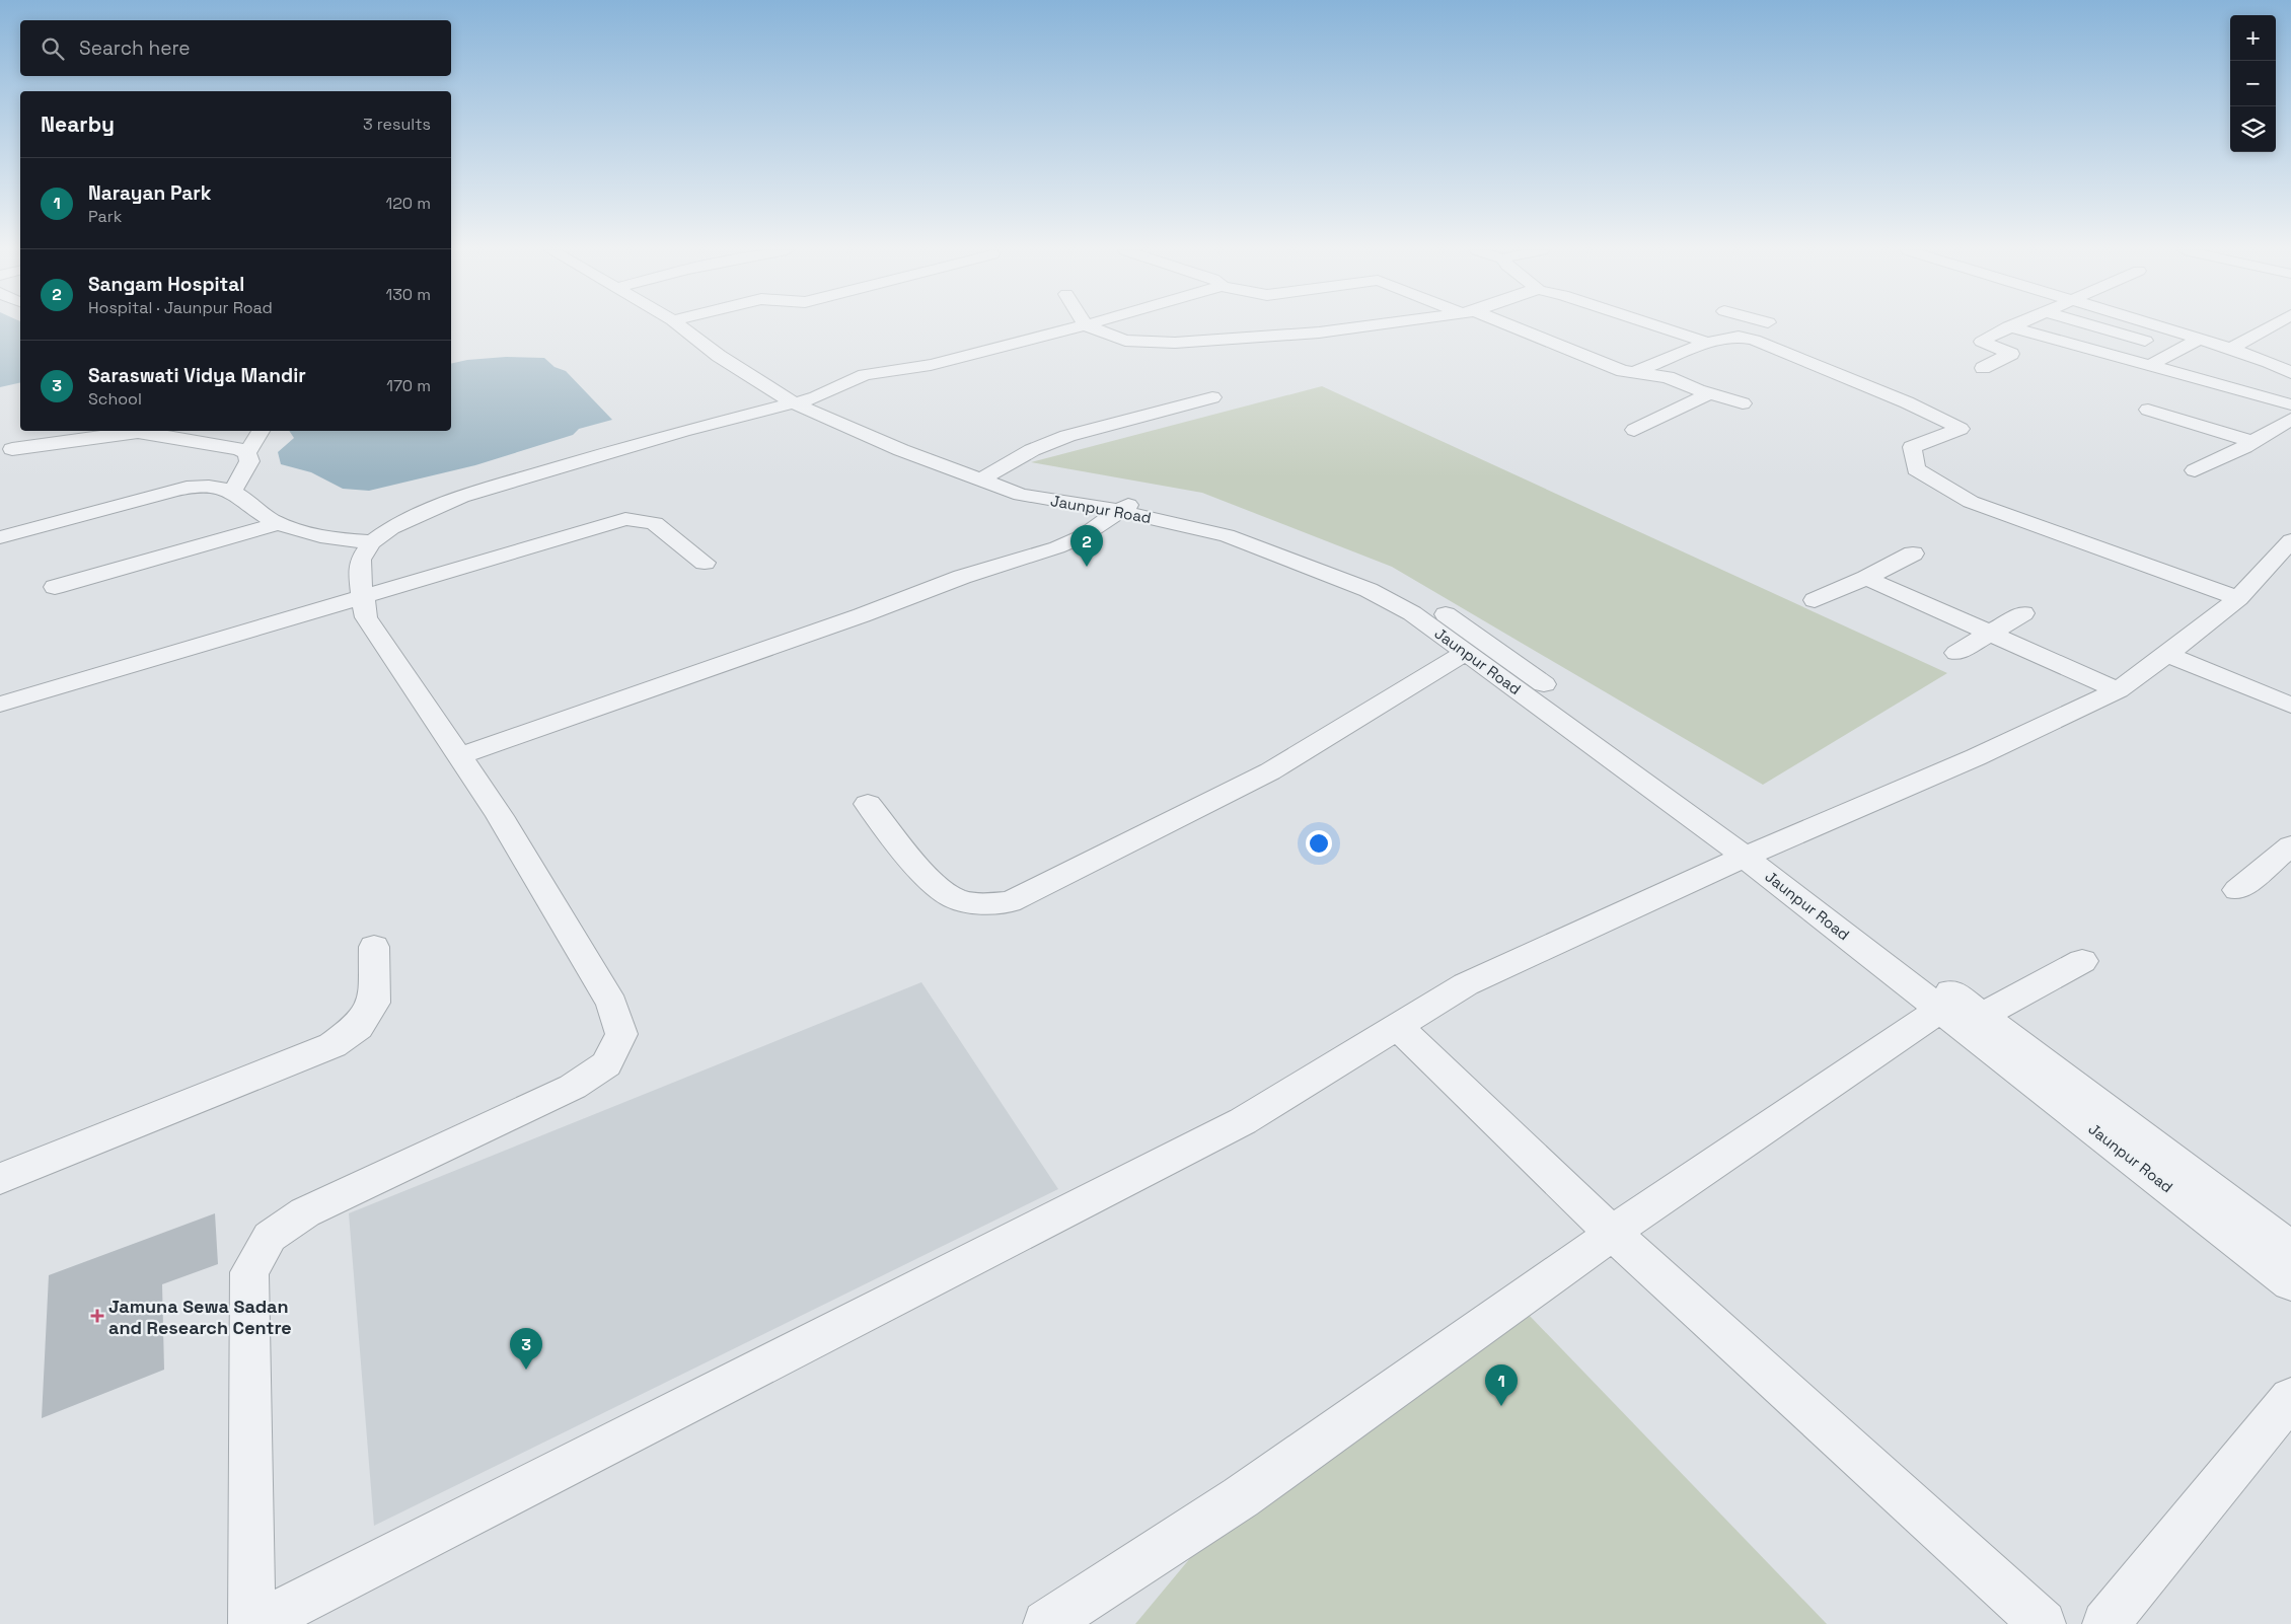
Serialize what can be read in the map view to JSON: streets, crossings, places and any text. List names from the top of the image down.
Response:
{
  "streets": {
    "street": ["Jaunpur Road"]
  },
  "places": {
    "health": ["Jamuna Sewa Sadan and Research Centre"]
  },
  "page": {
    "map_buttons": ["+", "−"],
    "search": "Search here",
    "heading": ["Nearby", "3 results"],
    "list": [
      {
        "mark": "1",
        "name": "Narayan Park",
        "note": "Park",
        "value": "120 m"
      },
      {
        "mark": "2",
        "name": "Sangam Hospital",
        "note": "Hospital · Jaunpur Road",
        "value": "130 m"
      },
      {
        "mark": "3",
        "name": "Saraswati Vidya Mandir",
        "note": "School",
        "value": "170 m"
      }
    ],
    "pins": ["2", "3", "1"]
  }
}
